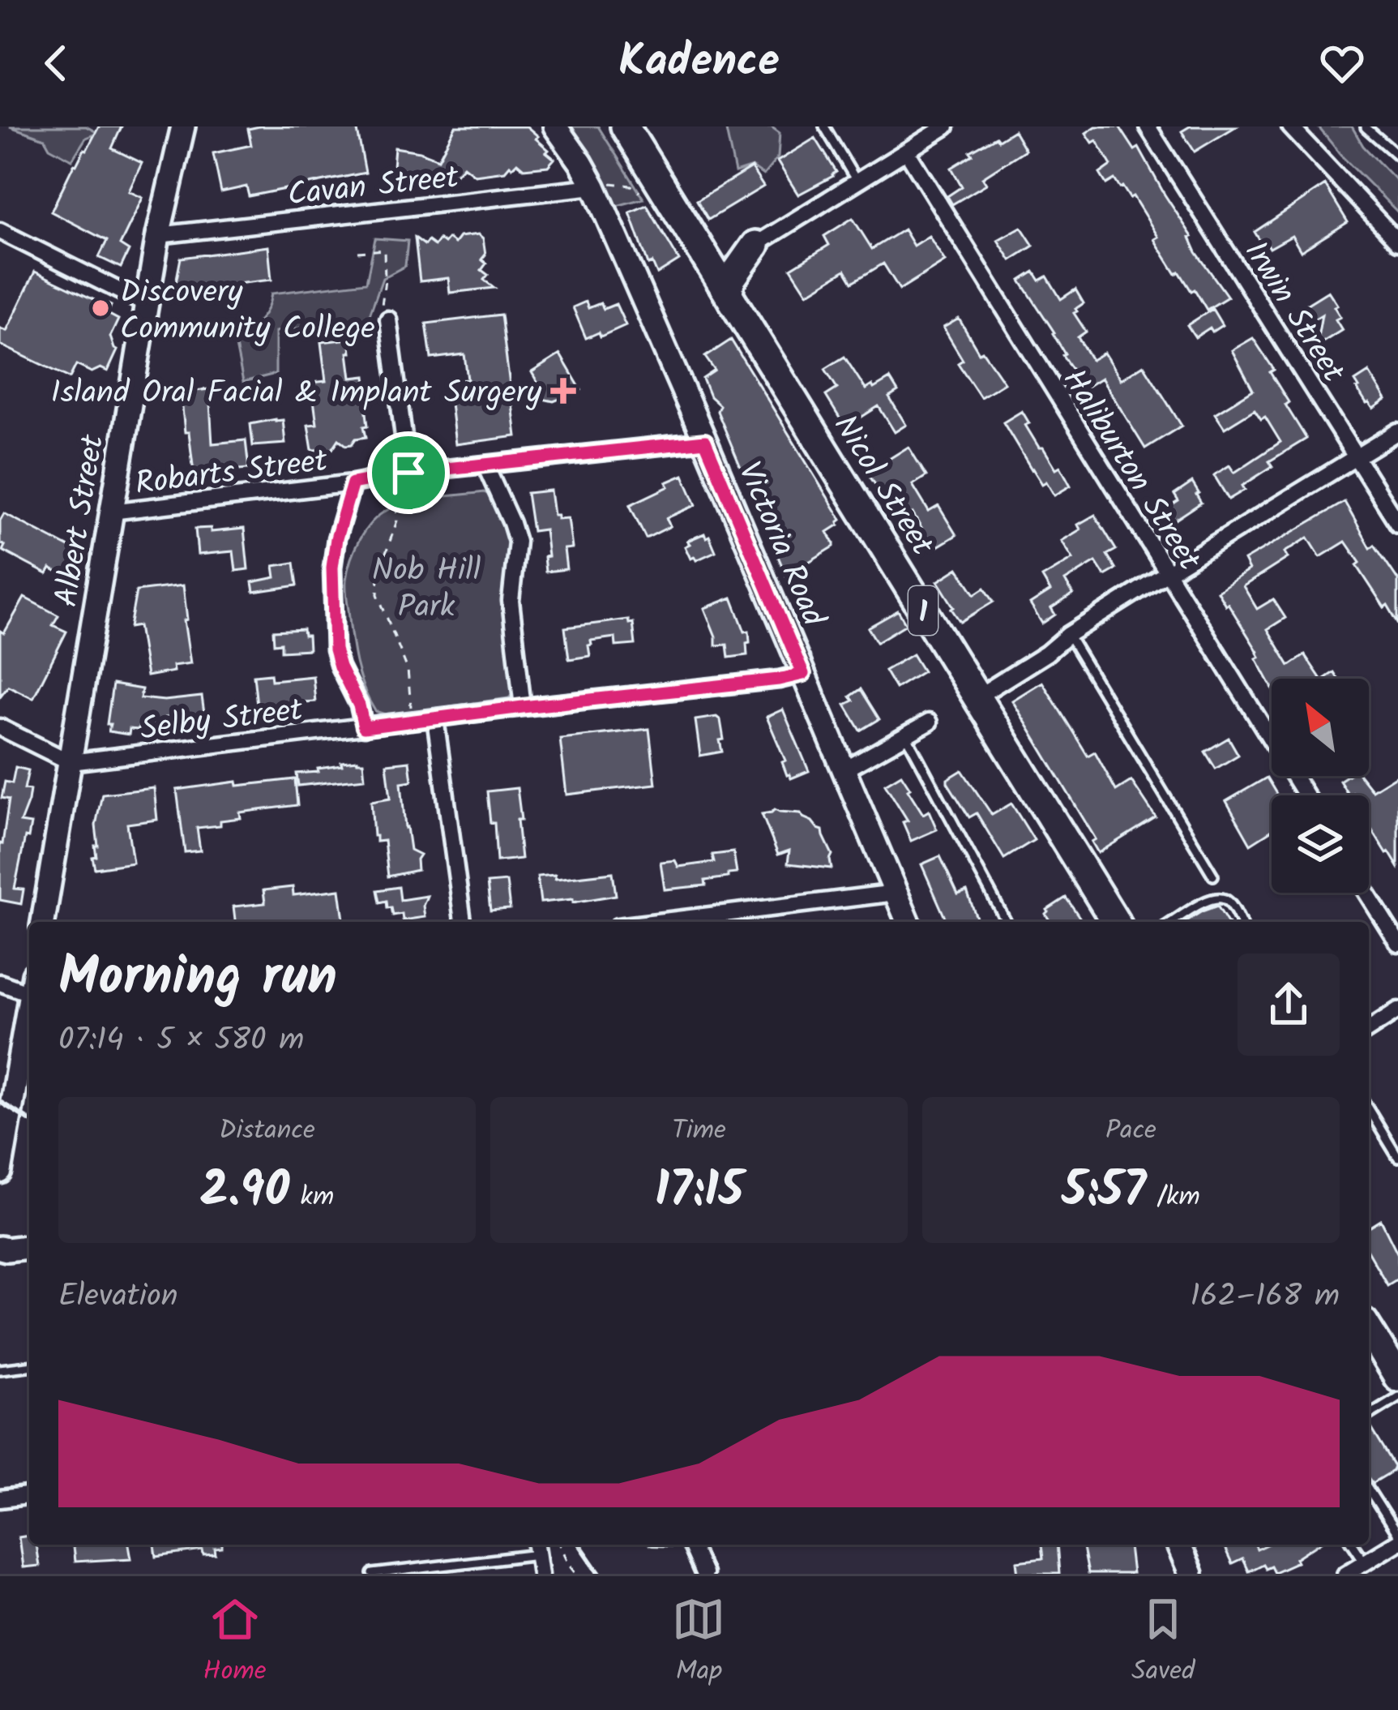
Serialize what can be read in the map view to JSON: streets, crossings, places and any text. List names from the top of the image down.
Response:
{
  "streets": {
    "highway": ["Nicol Street", "1"],
    "street": [
      "Cavan Street",
      "Irwin Street",
      "Haliburton Street",
      "Robarts Street",
      "Albert Street",
      "Victoria Road",
      "Selby Street"
    ]
  },
  "crossings": [
    ["Cavan Street", "Albert Street"],
    ["Cavan Street", "Victoria Road"],
    ["Robarts Street", "Albert Street"],
    ["Robarts Street", "Victoria Road"],
    ["Albert Street", "Selby Street"],
    ["Victoria Road", "Selby Street"]
  ],
  "parks": ["Nob Hill Park"],
  "places": {
    "other": ["Discovery Community College"],
    "health": ["Island Oral Facial & Implant Surgery"]
  },
  "north": "top left",
  "page": {
    "header": "Kadence",
    "heading": ["Morning run", "07:14 · 5 × 580 m"],
    "stats": [
      ["Distance", "2.90 km"],
      ["Time", "17:15"],
      ["Pace", "5:57 /km"]
    ],
    "chart": ["Elevation", "162–168 m"],
    "tabs": ["Home", "Map", "Saved"]
  }
}
